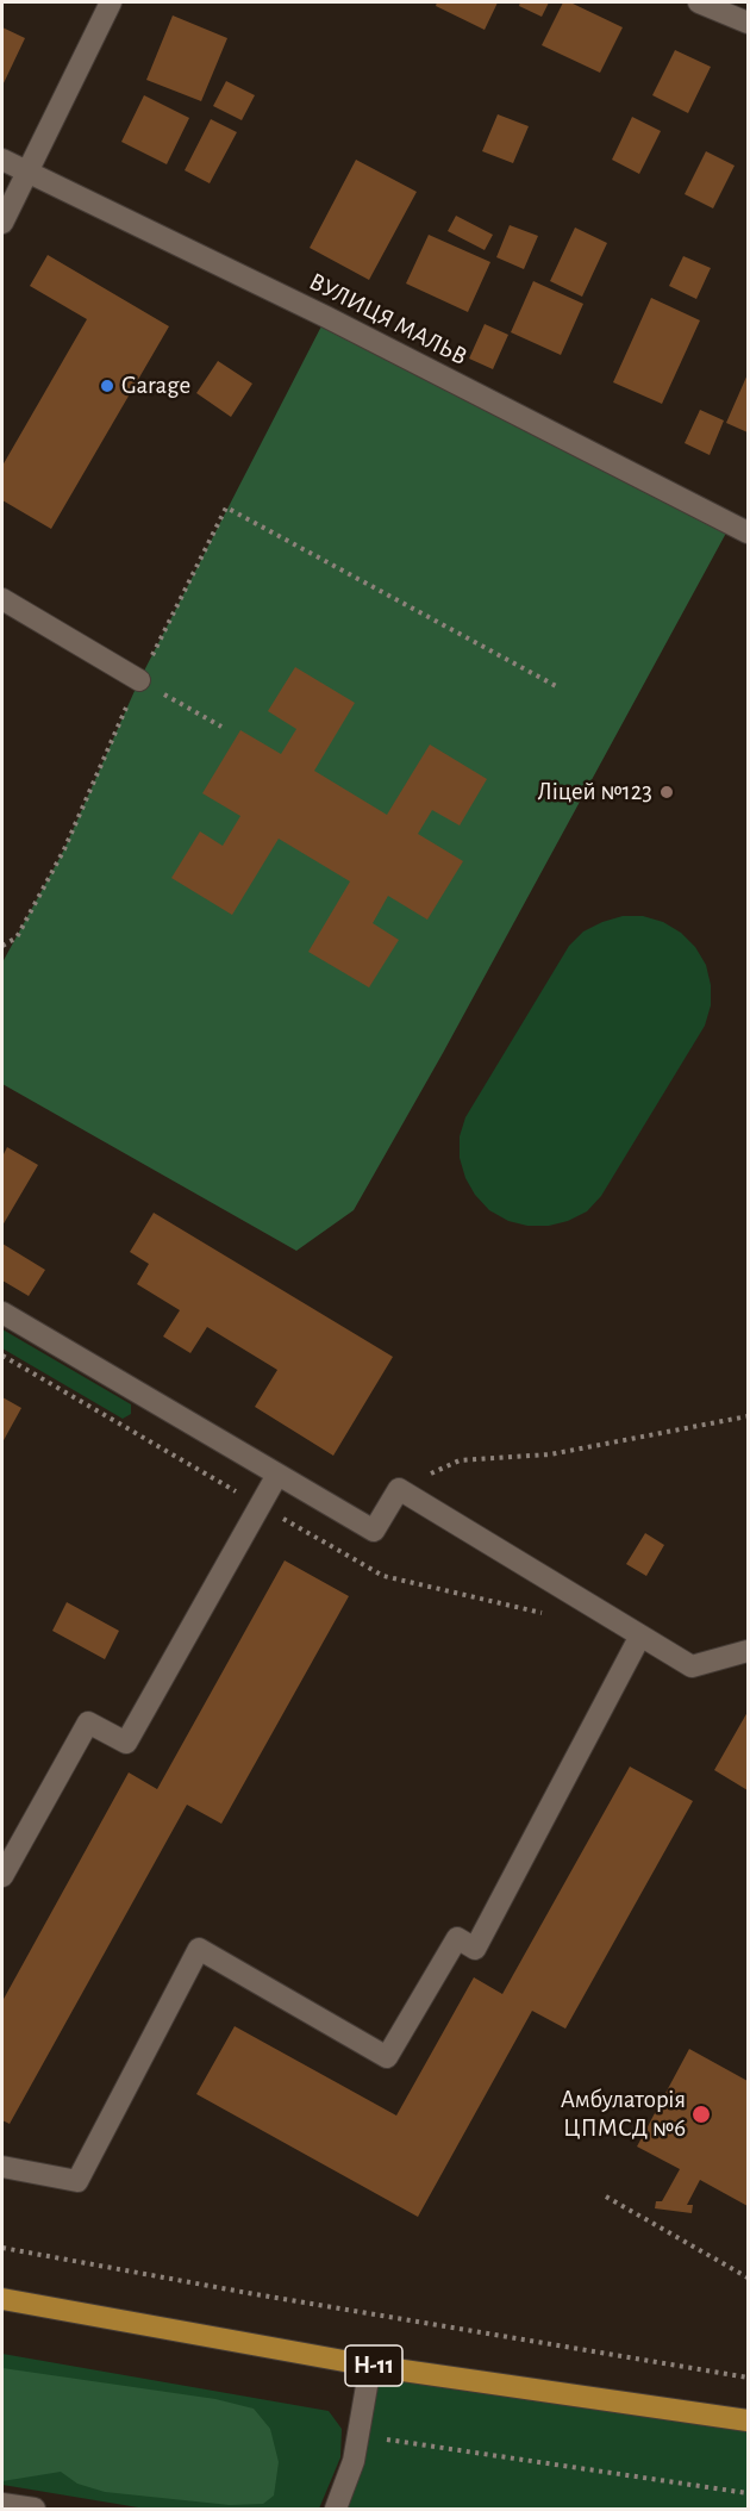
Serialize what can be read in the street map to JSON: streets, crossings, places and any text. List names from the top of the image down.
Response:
{
  "streets": {
    "main road": ["Н-11"],
    "street": ["ВУЛИЦЯ МАЛЬВ"]
  },
  "places": ["Garage", "Ліцей №123", "Амбулаторія ЦПМСД №6"]
}
